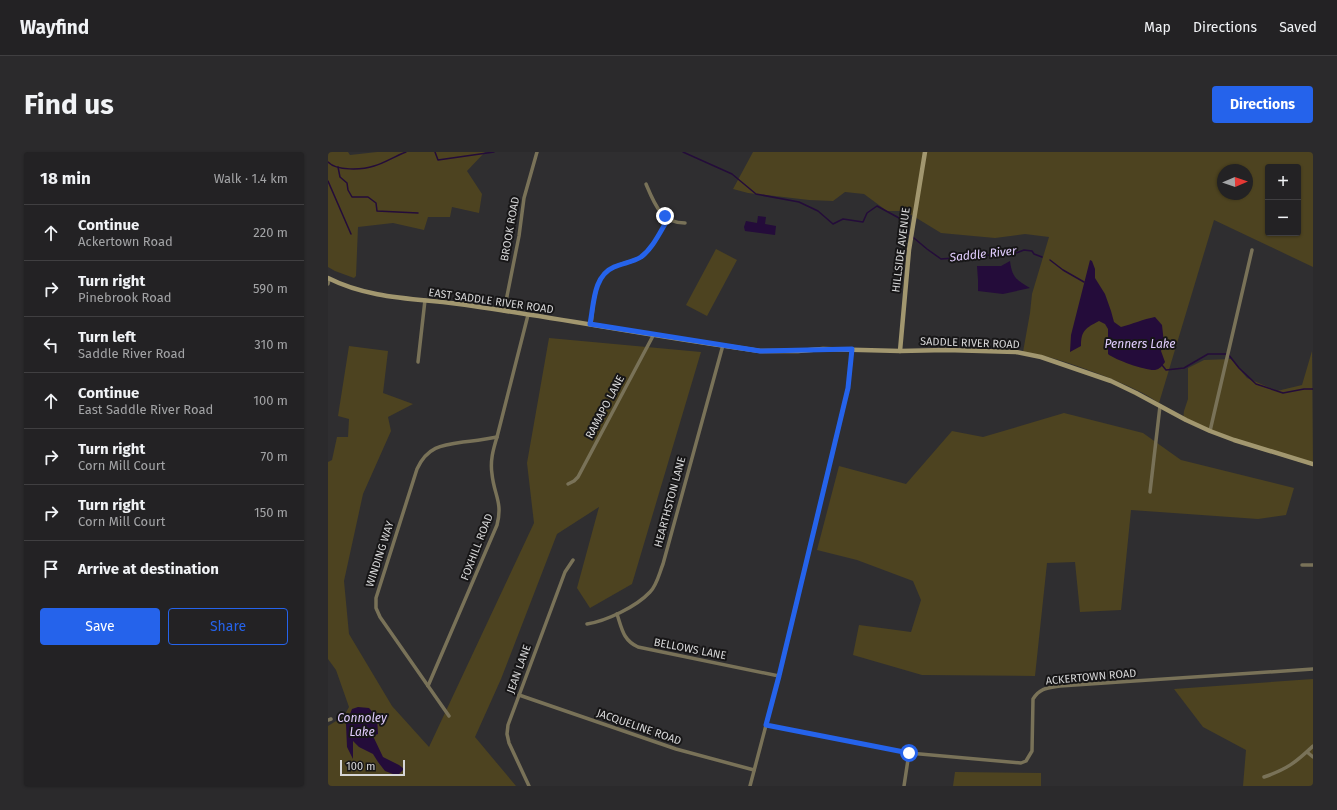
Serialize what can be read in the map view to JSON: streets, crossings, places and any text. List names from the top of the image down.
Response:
{
  "streets": {
    "main road": ["HILLSIDE AVENUE", "EAST SADDLE RIVER ROAD", "SADDLE RIVER ROAD"],
    "street": [
      "BROOK ROAD",
      "RAMAPO LANE",
      "HEARTHSTON LANE",
      "FOXHILL ROAD",
      "WINDING WAY",
      "BELLOWS LANE",
      "JEAN LANE",
      "ACKERTOWN ROAD",
      "JACQUELINE ROAD"
    ]
  },
  "crossings": [
    ["BROOK ROAD", "EAST SADDLE RIVER ROAD"],
    ["HILLSIDE AVENUE", "SADDLE RIVER ROAD"],
    ["EAST SADDLE RIVER ROAD", "SADDLE RIVER ROAD"],
    ["EAST SADDLE RIVER ROAD", "RAMAPO LANE"],
    ["EAST SADDLE RIVER ROAD", "FOXHILL ROAD"],
    ["SADDLE RIVER ROAD", "RAMAPO LANE"],
    ["SADDLE RIVER ROAD", "HEARTHSTON LANE"],
    ["HEARTHSTON LANE", "BELLOWS LANE"],
    ["FOXHILL ROAD", "WINDING WAY"],
    ["JEAN LANE", "JACQUELINE ROAD"]
  ],
  "water": ["Saddle River", "Penners Lake", "Connoley Lake"],
  "scale_bar": "100 m",
  "north": "right",
  "page": {
    "header": "Wayfind",
    "nav": ["Map", "Directions", "Saved"],
    "buttons": [
      "Directions",
      ["Save", "Share"]
    ],
    "title": "Find us",
    "heading": ["18 min", "Walk · 1.4 km"],
    "map_buttons": ["+", "−"],
    "list": [
      ["Continue", "Ackertown Road", "220 m"],
      ["Turn right", "Pinebrook Road", "590 m"],
      ["Turn left", "Saddle River Road", "310 m"],
      ["Continue", "East Saddle River Road", "100 m"],
      ["Turn right", "Corn Mill Court", "70 m"],
      ["Turn right", "Corn Mill Court", "150 m"],
      "Arrive at destination"
    ],
    "scale": "100 m"
  }
}
